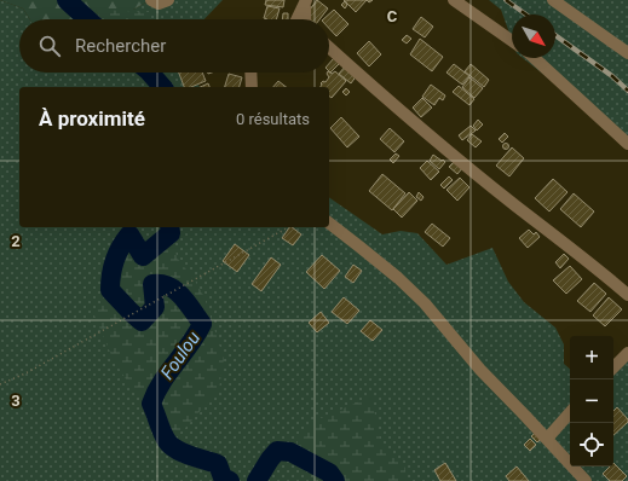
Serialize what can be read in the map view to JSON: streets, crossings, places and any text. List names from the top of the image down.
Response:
{
  "water": ["Foulou"],
  "north": "bottom right",
  "page": {
    "search": "Rechercher",
    "heading": ["À proximité", "0 résultats"],
    "map_buttons": ["+", "−"]
  },
  "grid": {
    "columns": ["C"],
    "rows": ["2", "3"]
  }
}
